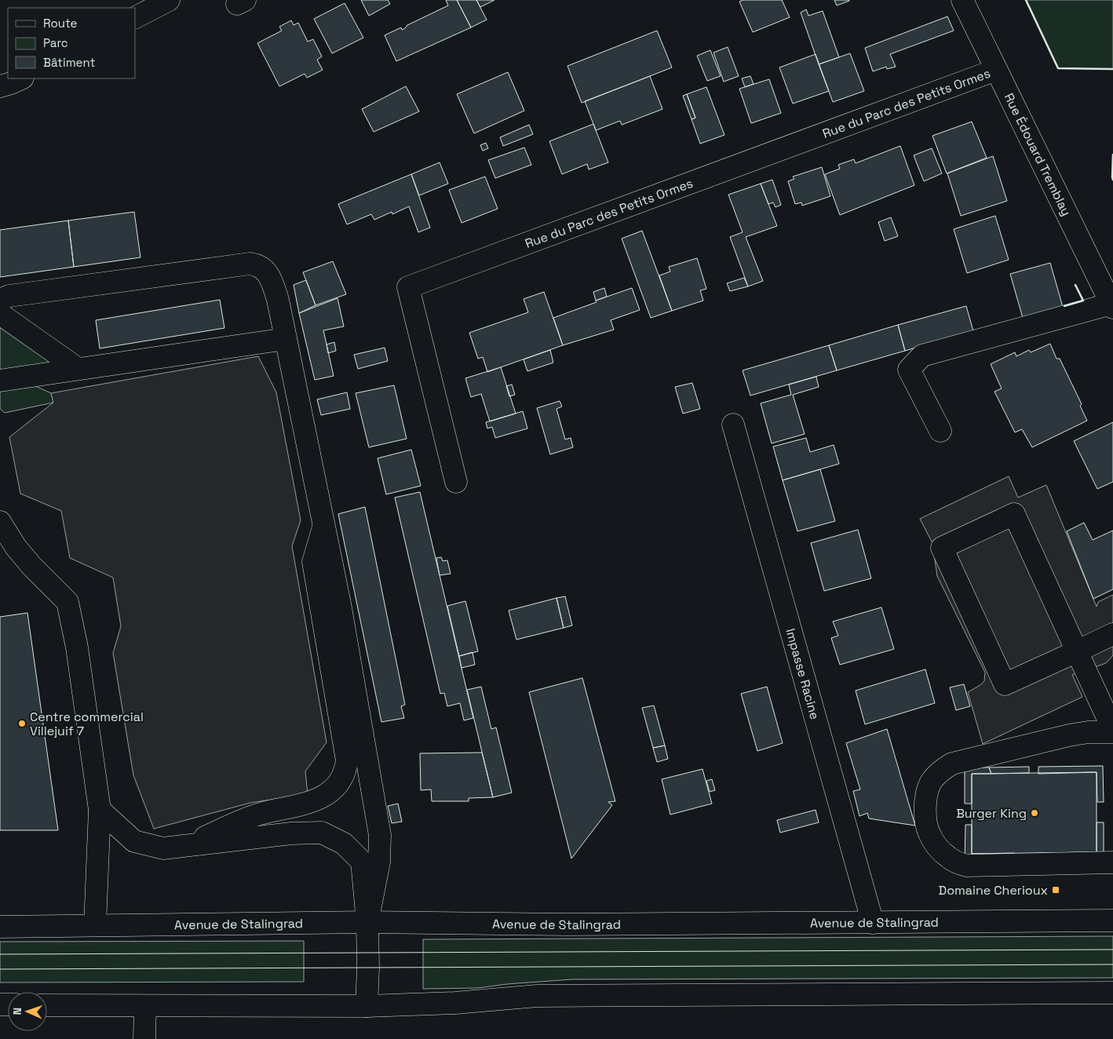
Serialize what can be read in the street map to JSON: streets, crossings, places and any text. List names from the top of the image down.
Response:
{
  "streets": {
    "main road": [
      "Rue du Parc des Petits Ormes",
      "Rue Édouard Tremblay",
      "Impasse Racine",
      "Avenue de Stalingrad"
    ]
  },
  "crossings": [
    ["Rue du Parc des Petits Ormes", "Rue Édouard Tremblay"],
    ["Impasse Racine", "Avenue de Stalingrad"]
  ],
  "places": {
    "other": ["Centre commercial Villejuif 7", "Burger King"],
    "transit": ["Domaine Cherioux"]
  },
  "legend": ["Route", "Parc", "Bâtiment"],
  "north": "left"
}
